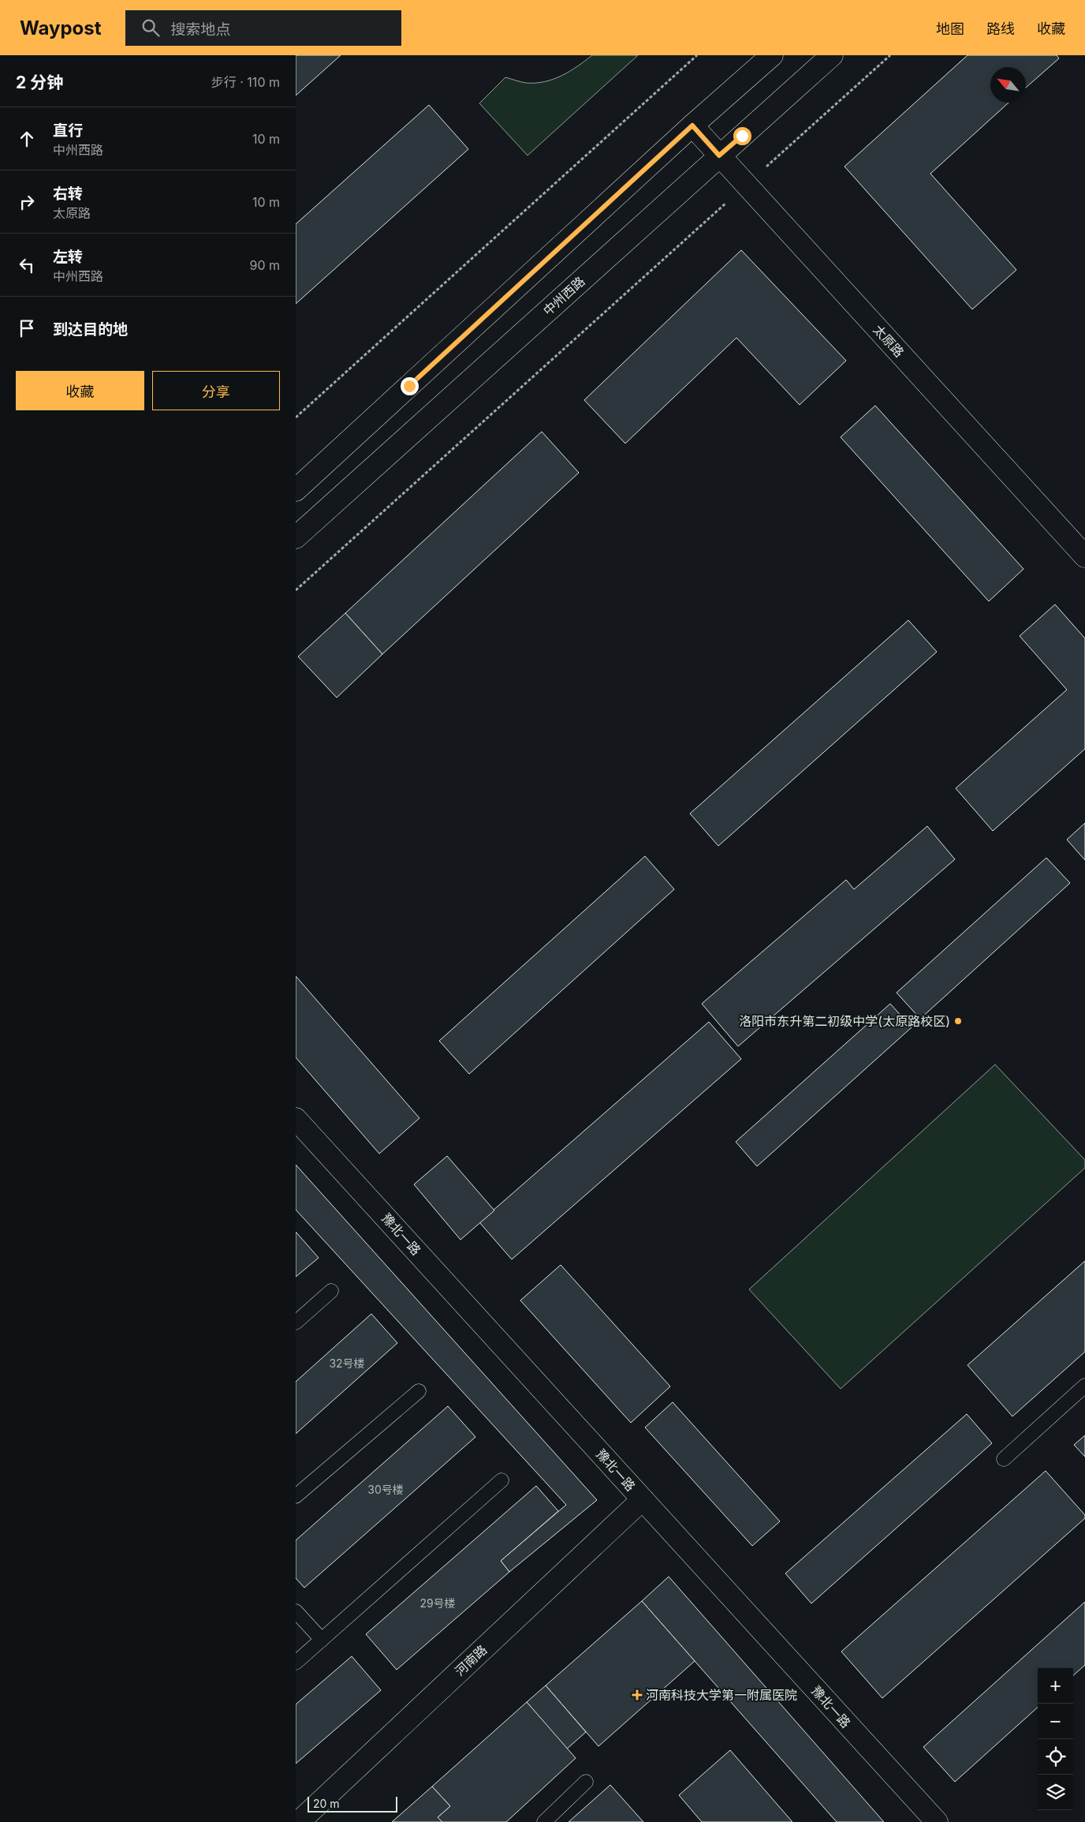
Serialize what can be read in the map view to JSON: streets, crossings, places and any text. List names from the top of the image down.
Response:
{
  "streets": {
    "main road": [
      "中州西路",
      "太原路",
      "豫北一路",
      "河南路"
    ]
  },
  "crossings": [
    ["中州西路", "太原路"],
    ["豫北一路", "河南路"]
  ],
  "places": {
    "other": ["洛阳市东升第二初级中学(太原路校区)"],
    "health": ["河南科技大学第一附属医院"]
  },
  "house_numbers": ["32号楼", "30号楼", "29号楼"],
  "scale_bar": "20 m",
  "north": "top left",
  "page": {
    "header": "Waypost",
    "search": "搜索地点",
    "nav": ["地图", "路线", "收藏"],
    "heading": ["2 分钟", "步行 · 110 m"],
    "list": [
      ["直行", "中州西路", "10 m"],
      ["右转", "太原路", "10 m"],
      ["左转", "中州西路", "90 m"],
      "到达目的地"
    ],
    "buttons": ["收藏", "分享"],
    "map_buttons": ["+", "−"],
    "scale": "20 m"
  }
}
